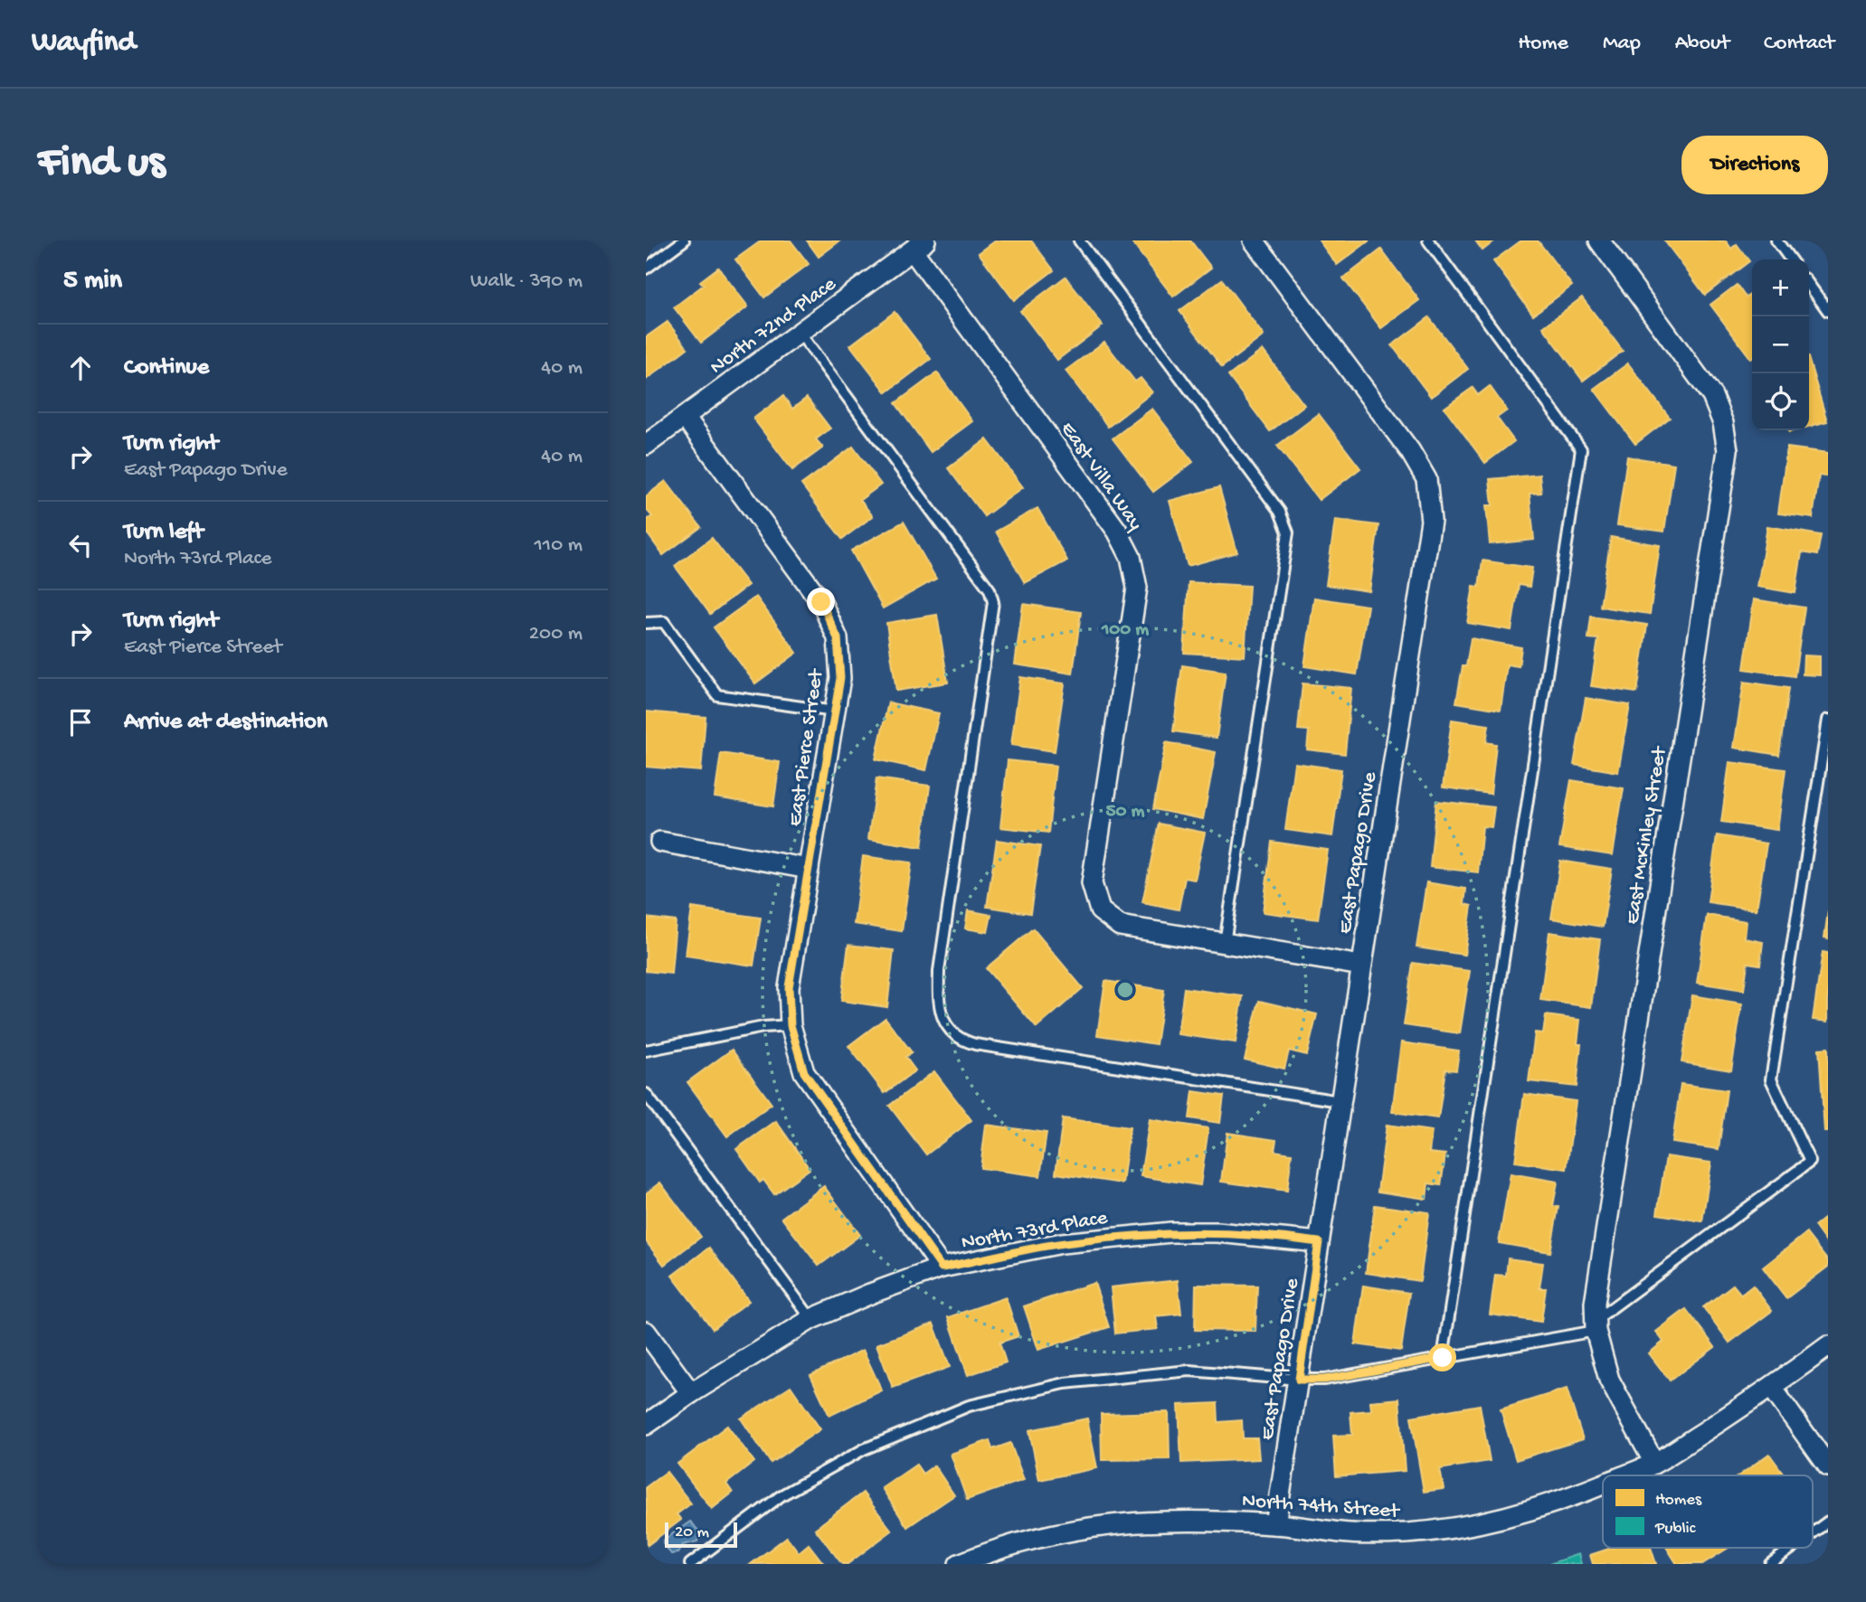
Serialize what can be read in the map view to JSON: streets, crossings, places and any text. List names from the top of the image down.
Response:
{
  "streets": {
    "street": [
      "North 72nd Place",
      "East Villa Way",
      "East Pierce Street",
      "East McKinley Street",
      "East Papago Drive",
      "North 73rd Place",
      "North 74th Street"
    ]
  },
  "crossings": [
    ["North 72nd Place", "East Villa Way"],
    ["North 72nd Place", "East Pierce Street"],
    ["East Villa Way", "East Papago Drive"],
    ["East Pierce Street", "North 73rd Place"],
    ["East McKinley Street", "North 74th Street"],
    ["East Papago Drive", "North 73rd Place"],
    ["East Papago Drive", "North 74th Street"]
  ],
  "legend": ["Homes", "Public"],
  "scale_bar": "20 m",
  "page": {
    "header": "Wayfind",
    "nav": [
      "Home",
      "Map",
      "About",
      "Contact"
    ],
    "buttons": "Directions",
    "title": "Find us",
    "heading": ["5 min", "Walk · 390 m"],
    "map_buttons": ["+", "−"],
    "list": [
      ["Continue", "40 m"],
      ["Turn right", "East Papago Drive", "40 m"],
      ["Turn left", "North 73rd Place", "110 m"],
      ["Turn right", "East Pierce Street", "200 m"],
      "Arrive at destination"
    ],
    "scale": "20 m"
  },
  "rings": ["100 m", "50 m"]
}
